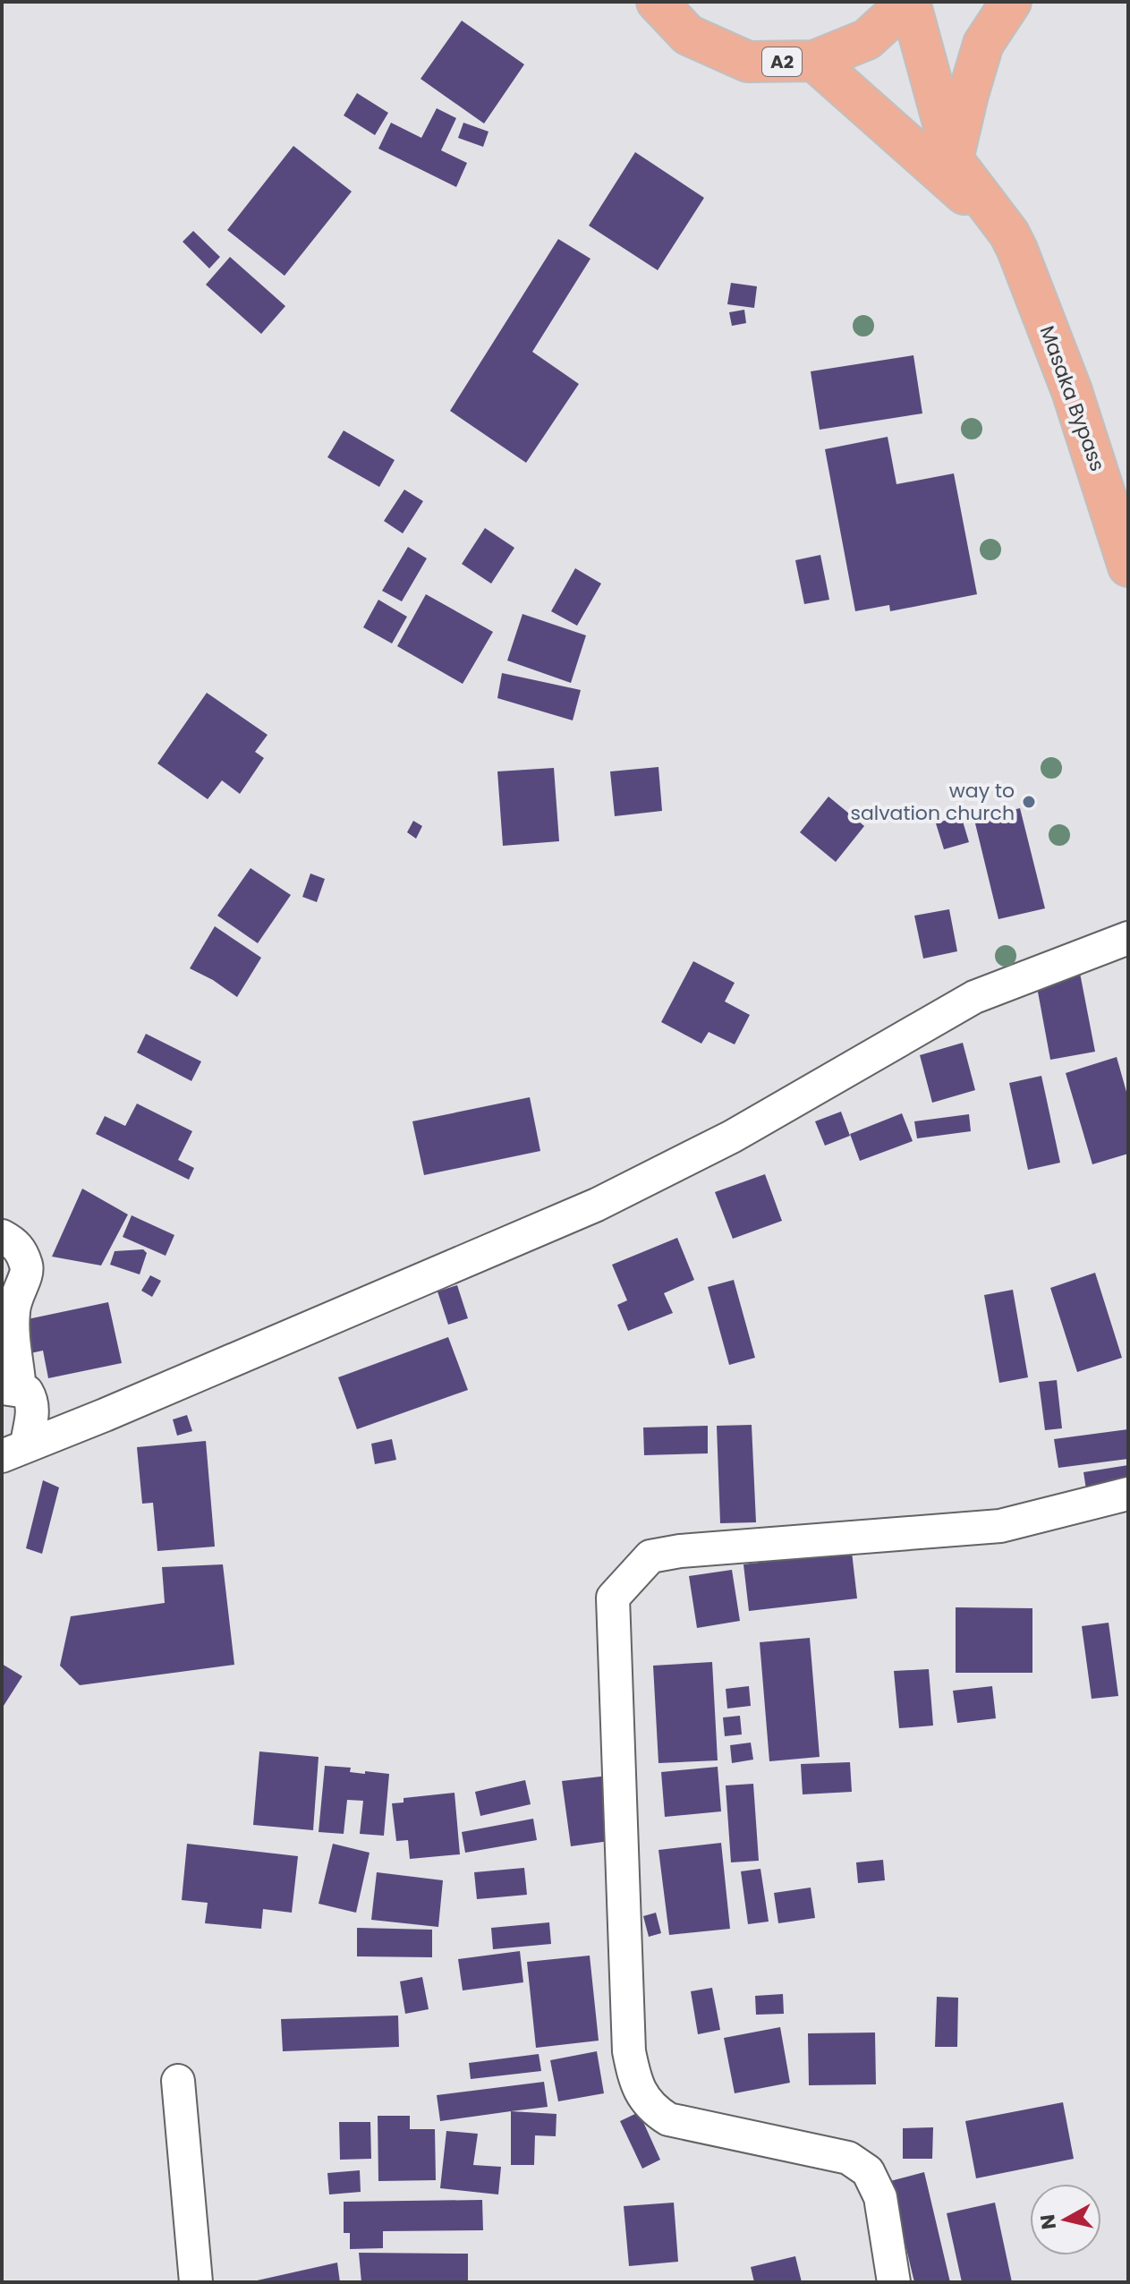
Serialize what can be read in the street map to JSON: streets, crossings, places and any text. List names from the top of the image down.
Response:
{
  "streets": {
    "highway": ["A2", "Masaka Bypass"]
  },
  "crossings": [
    ["A2", "Masaka Bypass"]
  ],
  "places": ["way to salvation church"],
  "north": "left"
}
